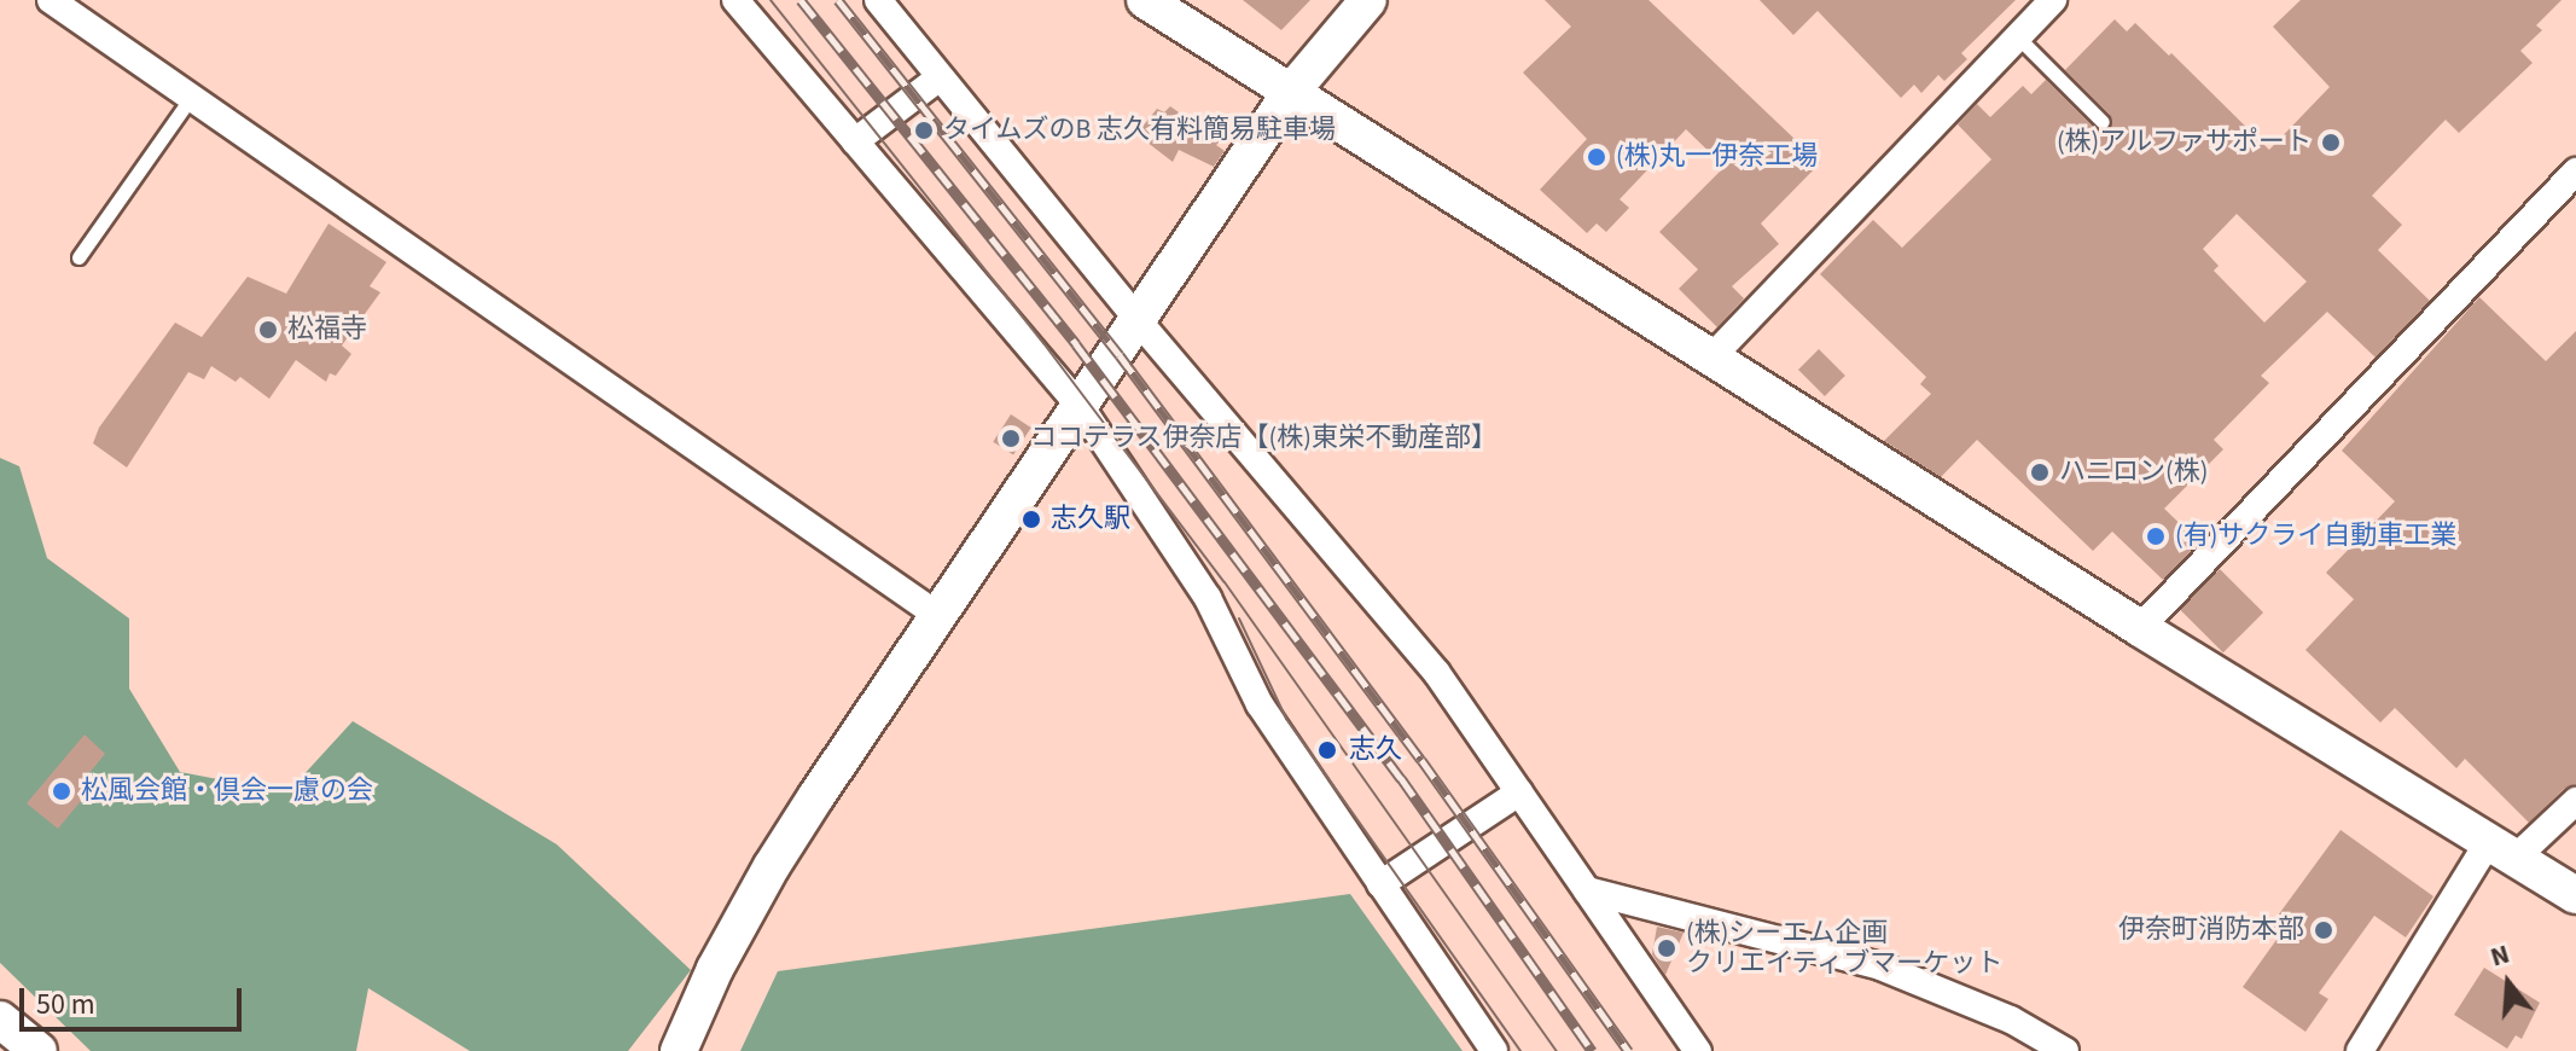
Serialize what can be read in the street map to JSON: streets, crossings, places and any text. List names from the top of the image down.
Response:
{
  "places": [
    "タイムズのB 志久有料簡易駐車場",
    "(株)アルファサポート",
    "(株)丸一伊奈工場",
    "松福寺",
    "ココテラス伊奈店【(株)東栄不動産部】",
    "ハニロン(株)",
    "志久駅",
    "(有)サクライ自動車工業",
    "志久",
    "松風会館・倶会一慮の会",
    "伊奈町消防本部",
    "(株)シーエム企画 クリエイティブマーケット"
  ],
  "scale_bar": "50 m",
  "north": "top"
}
